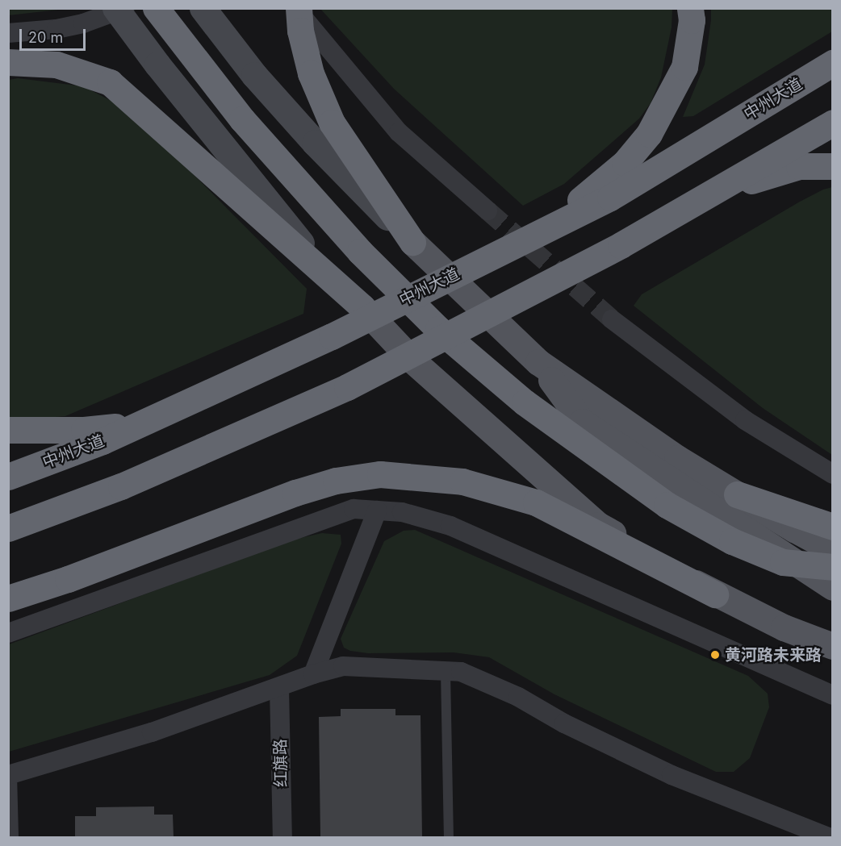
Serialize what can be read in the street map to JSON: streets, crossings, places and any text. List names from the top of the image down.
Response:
{
  "streets": {
    "highway": ["中州大道"],
    "street": ["红旗路"]
  },
  "places": ["黄河路未来路"],
  "scale_bar": "20 m"
}
